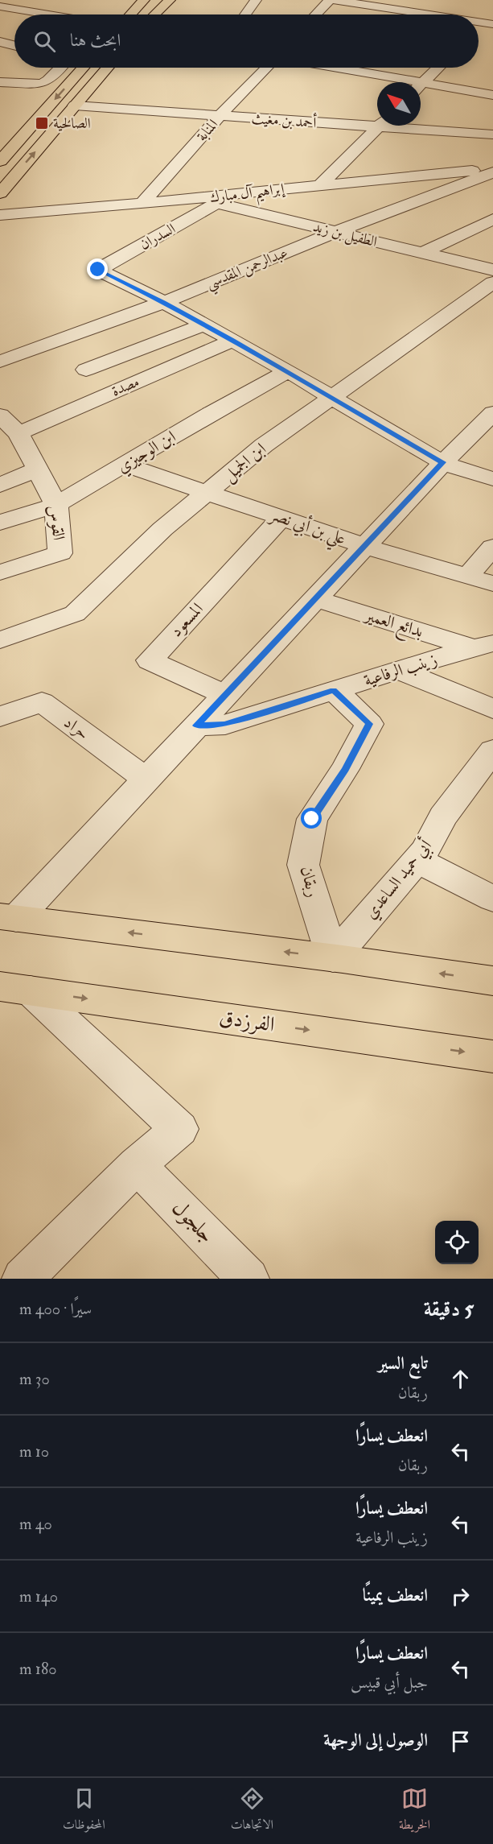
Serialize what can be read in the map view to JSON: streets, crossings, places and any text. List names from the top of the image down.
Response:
{
  "streets": {
    "main road": ["الفرزدق"],
    "street": [
      "أحمد بن مغيث",
      "المنابة",
      "إبراهيم آل مبارك",
      "الطفيل بن زيد",
      "السدران",
      "عبدالرحمن المقدسي",
      "مصدة",
      "ابن الوجيزي",
      "ابن الجميل",
      "القوس",
      "علي بن أبي نصر",
      "المسعود",
      "بدائع العمير",
      "زينب الرفاعية",
      "حراد",
      "أبي حميد الساعدي",
      "ربقان",
      "جلجول"
    ]
  },
  "crossings": [
    ["أحمد بن مغيث", "المنابة"],
    ["المنابة", "إبراهيم آل مبارك"],
    ["إبراهيم آل مبارك", "الطفيل بن زيد"],
    ["إبراهيم آل مبارك", "عبدالرحمن المقدسي"],
    ["الطفيل بن زيد", "السدران"],
    ["الطفيل بن زيد", "عبدالرحمن المقدسي"],
    ["السدران", "عبدالرحمن المقدسي"],
    ["مصدة", "القوس"],
    ["ابن الوجيزي", "القوس"],
    ["ابن الوجيزي", "علي بن أبي نصر"],
    ["ابن الجميل", "علي بن أبي نصر"],
    ["علي بن أبي نصر", "المسعود"],
    ["بدائع العمير", "زينب الرفاعية"],
    ["زينب الرفاعية", "ربقان"],
    ["أبي حميد الساعدي", "ربقان"]
  ],
  "places": {
    "transit": ["الصالحية"]
  },
  "north": "top left",
  "page": {
    "search": "ابحث هنا",
    "heading": ["5 دقيقة", "سيرًا · 400 m"],
    "list": [
      ["تابع السير", "ربقان", "30 m"],
      ["انعطف يسارًا", "ربقان", "10 m"],
      ["انعطف يسارًا", "زينب الرفاعية", "40 m"],
      ["انعطف يمينًا", "140 m"],
      ["انعطف يسارًا", "جبل أبي قبيس", "180 m"],
      "الوصول إلى الوجهة"
    ],
    "nav": ["الخريطة", "الاتجاهات", "المحفوظات"]
  }
}
